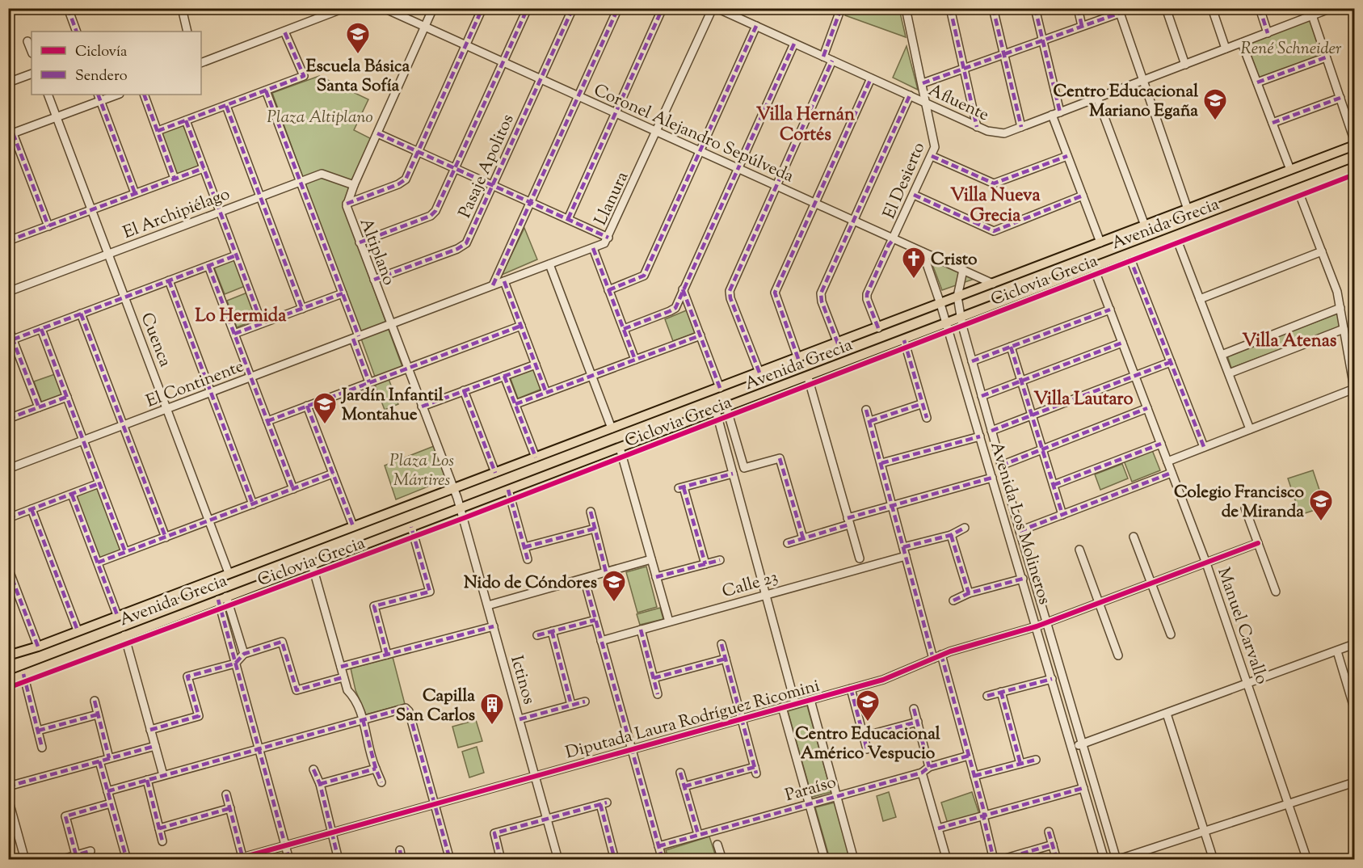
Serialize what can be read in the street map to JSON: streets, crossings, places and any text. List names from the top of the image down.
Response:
{
  "streets": {
    "main road": ["Avenida Grecia"],
    "street": [
      "Afluente",
      "Coronel Alejandro Sepúlveda",
      "Pasaje Apolitos",
      "El Desierto",
      "Llanura",
      "El Archipiélago",
      "Altiplano",
      "Cuenca",
      "El Continente",
      "Avenida Los Molineros",
      "Calle 23",
      "Manuel Carvallo",
      "Ictinos",
      "Diputada Laura Rodríguez Ricomini",
      "Paraíso"
    ],
    "cycle path": ["Ciclovia Grecia"]
  },
  "crossings": [
    ["Afluente", "El Desierto"],
    ["Coronel Alejandro Sepúlveda", "Pasaje Apolitos"],
    ["Coronel Alejandro Sepúlveda", "El Desierto"],
    ["Coronel Alejandro Sepúlveda", "Llanura"],
    ["Coronel Alejandro Sepúlveda", "Avenida Grecia"],
    ["Coronel Alejandro Sepúlveda", "Altiplano"],
    ["Coronel Alejandro Sepúlveda", "Avenida Los Molineros"],
    ["Pasaje Apolitos", "Altiplano"],
    ["El Desierto", "Avenida Grecia"],
    ["Llanura", "Altiplano"],
    ["Llanura", "El Continente"],
    ["El Archipiélago", "Altiplano"],
    ["El Archipiélago", "Cuenca"],
    ["Avenida Grecia", "Altiplano"],
    ["Avenida Grecia", "Cuenca"],
    ["Avenida Grecia", "Avenida Los Molineros"],
    ["Avenida Grecia", "Manuel Carvallo"],
    ["Avenida Grecia", "Ictinos"],
    ["Altiplano", "El Continente"],
    ["Altiplano", "Ictinos"],
    ["Cuenca", "El Continente"],
    ["Avenida Los Molineros", "Diputada Laura Rodríguez Ricomini"],
    ["Manuel Carvallo", "Diputada Laura Rodríguez Ricomini"],
    ["Ictinos", "Diputada Laura Rodríguez Ricomini"]
  ],
  "districts": [
    "Villa Hernán Cortés",
    "Villa Nueva Grecia",
    "Lo Hermida",
    "Villa Atenas",
    "Villa Lautaro"
  ],
  "parks": ["René Schneider", "Plaza Altiplano", "Plaza Los Mártires"],
  "places": {
    "school or university": [
      "Escuela Básica Santa Sofía",
      "Centro Educacional Mariano Egaña",
      "Jardín Infantil Montahue",
      "Colegio Francisco de Miranda",
      "Nido de Cóndores",
      "Centro Educacional Américo Vespucio"
    ],
    "church": ["Cristo"],
    "building": ["Capilla San Carlos"]
  },
  "legend": ["Ciclovía", "Sendero"]
}
